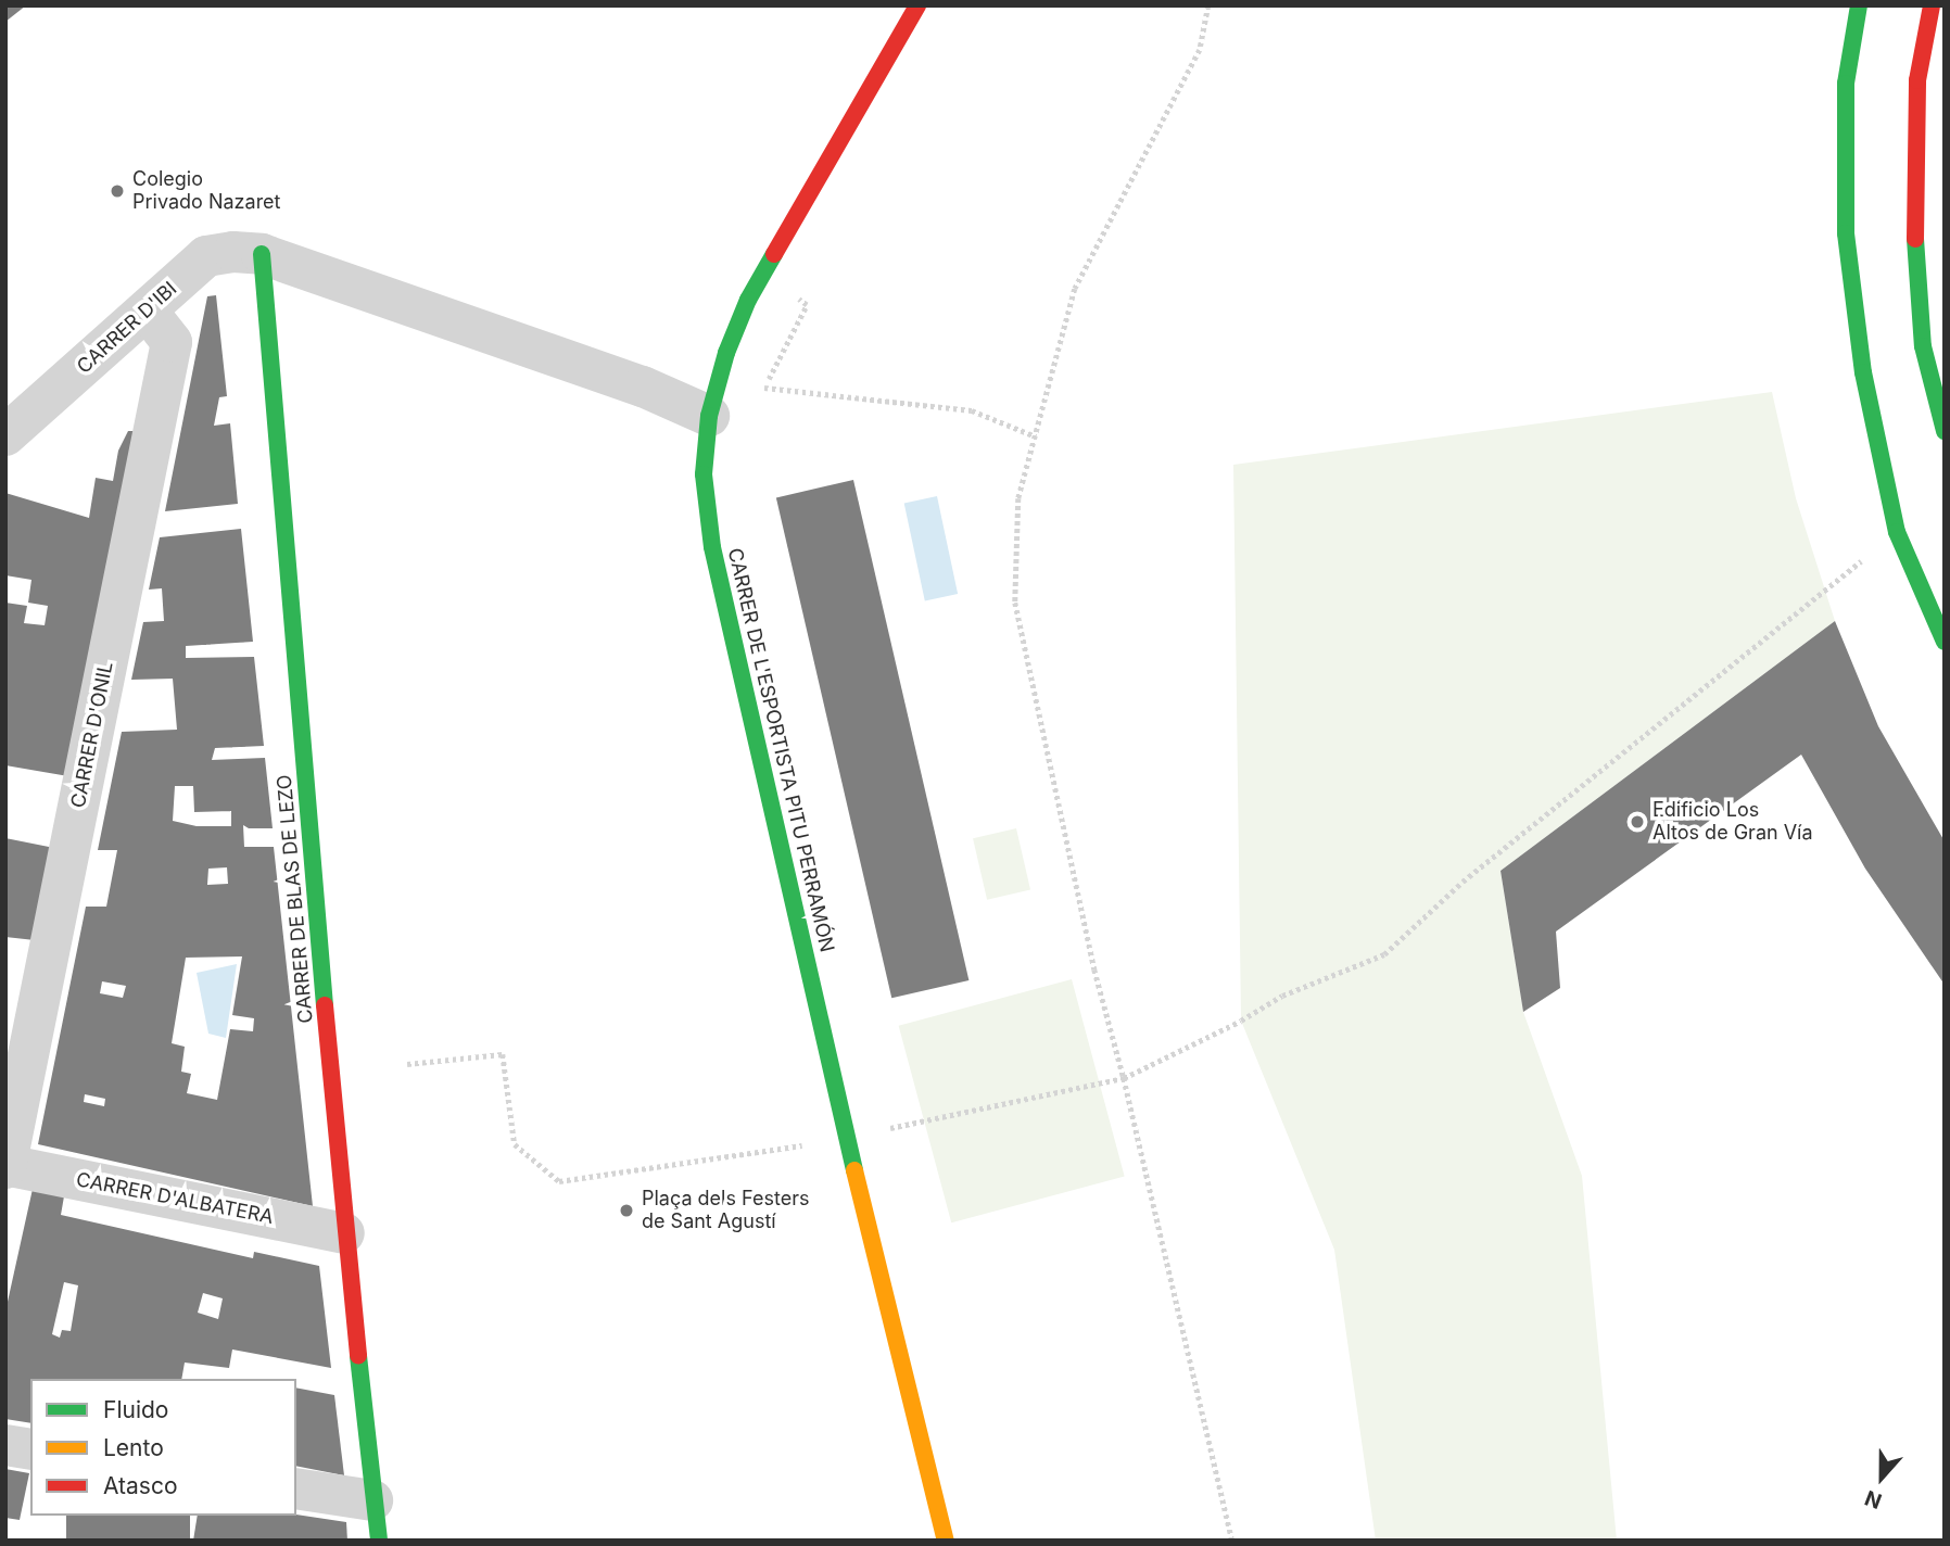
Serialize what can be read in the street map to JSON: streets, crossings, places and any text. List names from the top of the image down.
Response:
{
  "streets": {
    "street": [
      "CARRER D'IBI",
      "CARRER D'ONIL",
      "CARRER DE L'ESPORTISTA PITU PERRAMÓN",
      "CARRER DE BLAS DE LEZO",
      "CARRER D'ALBATERA"
    ]
  },
  "crossings": [
    ["CARRER D'IBI", "CARRER D'ONIL"],
    ["CARRER D'IBI", "CARRER DE L'ESPORTISTA PITU PERRAMÓN"],
    ["CARRER D'IBI", "CARRER DE BLAS DE LEZO"],
    ["CARRER D'ONIL", "CARRER D'ALBATERA"],
    ["CARRER DE BLAS DE LEZO", "CARRER D'ALBATERA"]
  ],
  "places": ["Colegio Privado Nazaret", "Edificio Los Altos de Gran Vía", "Plaça dels Festers de Sant Agustí"],
  "legend": ["Fluido", "Lento", "Atasco"],
  "north": "bottom"
}
